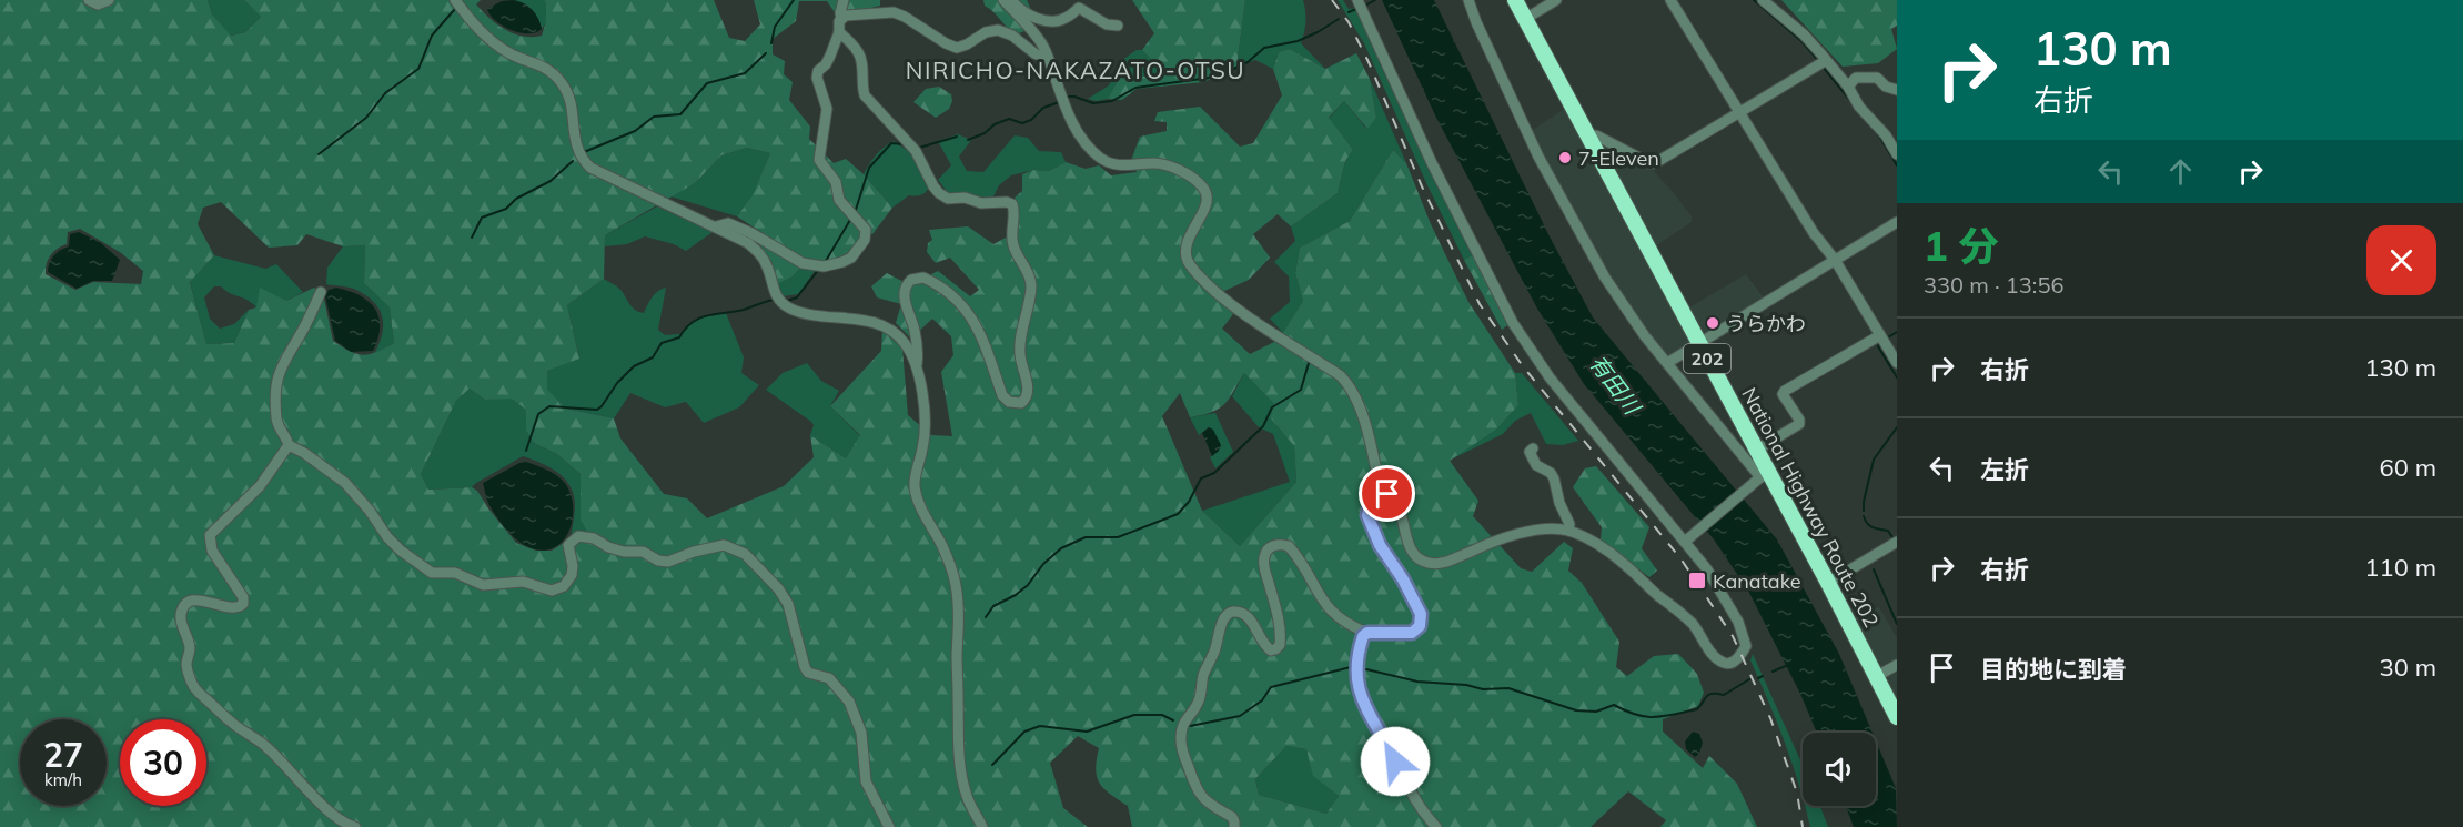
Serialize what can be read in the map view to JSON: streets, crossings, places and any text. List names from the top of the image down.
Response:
{
  "streets": {
    "highway": ["202", "National Highway Route 202"]
  },
  "districts": ["NIRICHO-NAKAZATO-OTSU"],
  "water": ["有田川"],
  "places": {
    "other": ["7-Eleven", "うらかわ"],
    "transit": ["Kanatake"]
  },
  "page": {
    "turn": ["130 m", "右折"],
    "heading": ["1 分", "330 m · 13:56"],
    "list": [
      {
        "name": "右折",
        "value": "130 m"
      },
      {
        "name": "左折",
        "value": "60 m"
      },
      {
        "name": "右折",
        "value": "110 m"
      },
      {
        "name": "目的地に到着",
        "value": "30 m"
      }
    ],
    "speed": "27 km/h",
    "limit": "30"
  }
}
